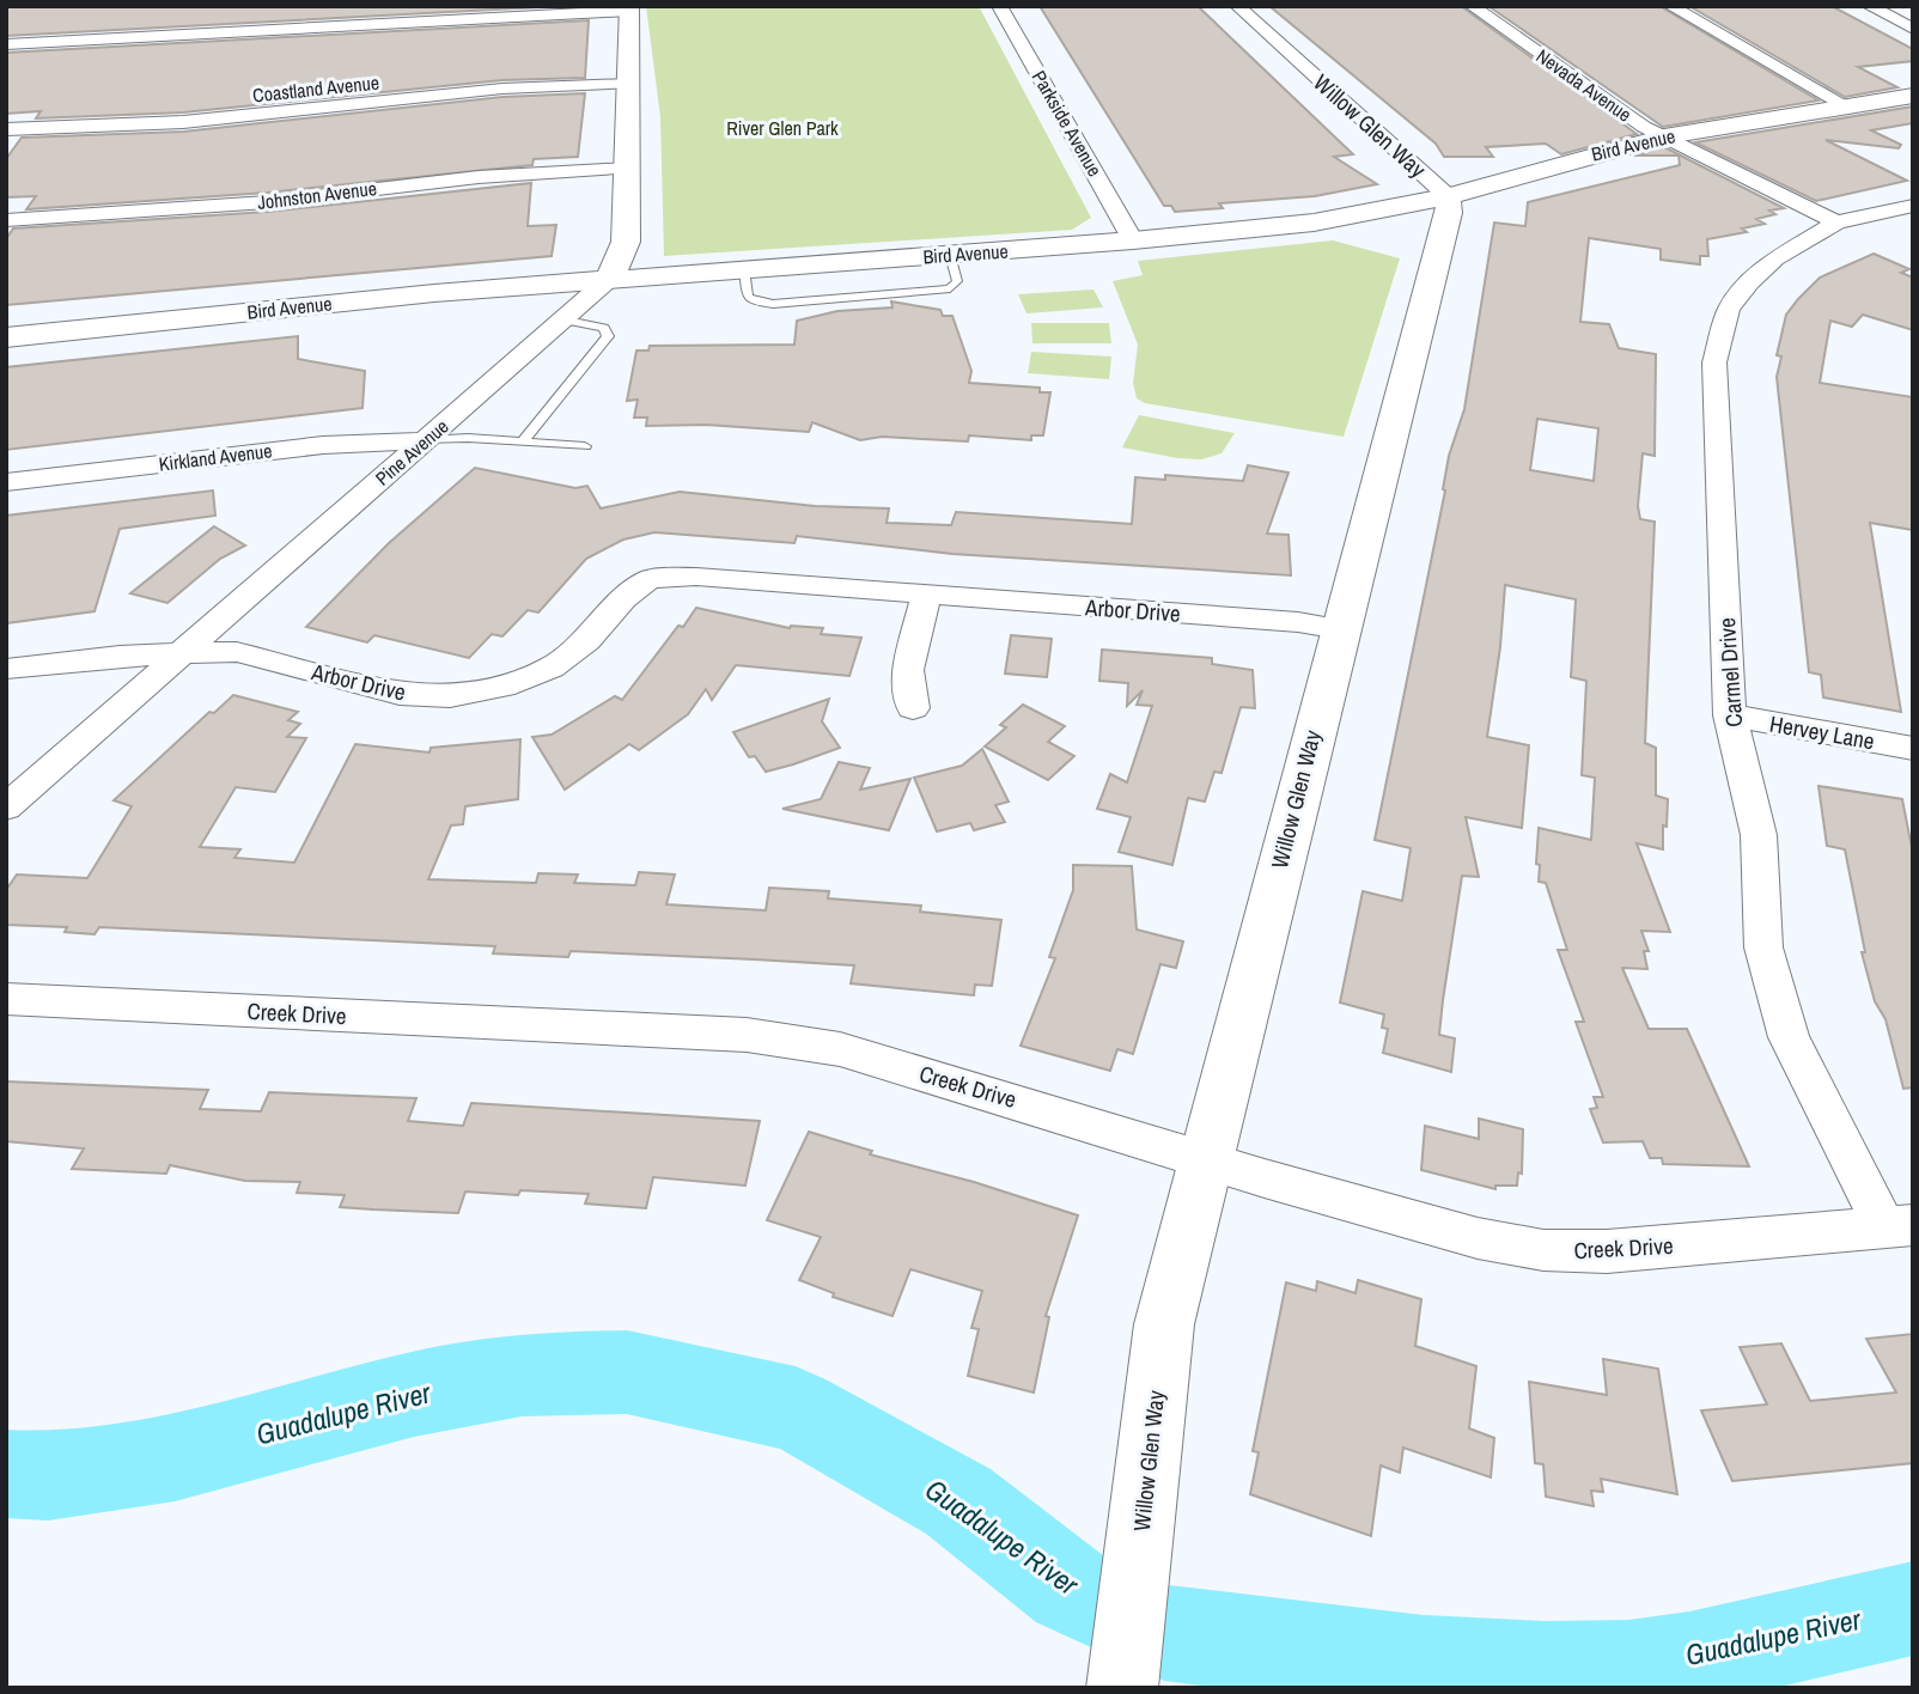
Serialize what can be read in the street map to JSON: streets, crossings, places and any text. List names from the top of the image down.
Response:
{
  "streets": {
    "street": [
      "Nevada Avenue",
      "Coastland Avenue",
      "Parkside Avenue",
      "Willow Glen Way",
      "Bird Avenue",
      "Johnston Avenue",
      "Pine Avenue",
      "Kirkland Avenue",
      "Arbor Drive",
      "Carmel Drive",
      "Hervey Lane",
      "Creek Drive"
    ]
  },
  "crossings": [
    ["Nevada Avenue", "Bird Avenue"],
    ["Nevada Avenue", "Carmel Drive"],
    ["Coastland Avenue", "Pine Avenue"],
    ["Parkside Avenue", "Bird Avenue"],
    ["Willow Glen Way", "Bird Avenue"],
    ["Willow Glen Way", "Arbor Drive"],
    ["Willow Glen Way", "Creek Drive"],
    ["Bird Avenue", "Pine Avenue"],
    ["Johnston Avenue", "Pine Avenue"],
    ["Pine Avenue", "Kirkland Avenue"],
    ["Pine Avenue", "Arbor Drive"],
    ["Carmel Drive", "Hervey Lane"],
    ["Carmel Drive", "Creek Drive"]
  ],
  "water": ["Guadalupe River"],
  "parks": ["River Glen Park"]
}
